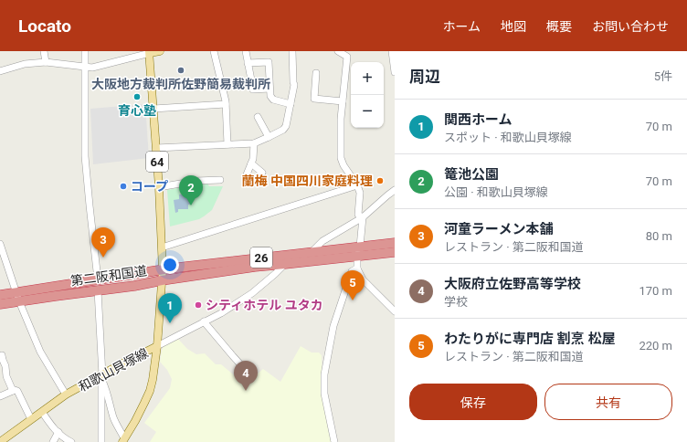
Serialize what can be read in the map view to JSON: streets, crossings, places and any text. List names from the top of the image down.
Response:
{
  "streets": {
    "highway": ["26", "第二阪和国道"],
    "main road": ["64", "和歌山貝塚線"]
  },
  "crossings": [
    ["第二阪和国道", "和歌山貝塚線"]
  ],
  "places": [
    "大阪地方裁判所佐野簡易裁判所",
    "育心塾",
    "蘭梅 中国四川家庭料理",
    "コープ",
    "シティホテル ユタカ"
  ],
  "page": {
    "header": "Locato",
    "nav": [
      "ホーム",
      "地図",
      "概要",
      "お問い合わせ"
    ],
    "heading": ["周辺", "5件"],
    "map_buttons": ["+", "−"],
    "list": [
      {
        "mark": "1",
        "name": "関西ホーム",
        "note": "スポット · 和歌山貝塚線",
        "value": "70 m"
      },
      {
        "mark": "2",
        "name": "篭池公園",
        "note": "公園 · 和歌山貝塚線",
        "value": "70 m"
      },
      {
        "mark": "3",
        "name": "河童ラーメン本舗",
        "note": "レストラン · 第二阪和国道",
        "value": "80 m"
      },
      {
        "mark": "4",
        "name": "大阪府立佐野高等学校",
        "note": "学校",
        "value": "170 m"
      },
      {
        "mark": "5",
        "name": "わたりがに専門店 割烹 松屋",
        "note": "レストラン · 第二阪和国道",
        "value": "220 m"
      }
    ],
    "pins": [
      "2",
      "3",
      "5",
      "1",
      "4"
    ],
    "buttons": ["保存", "共有"]
  }
}
